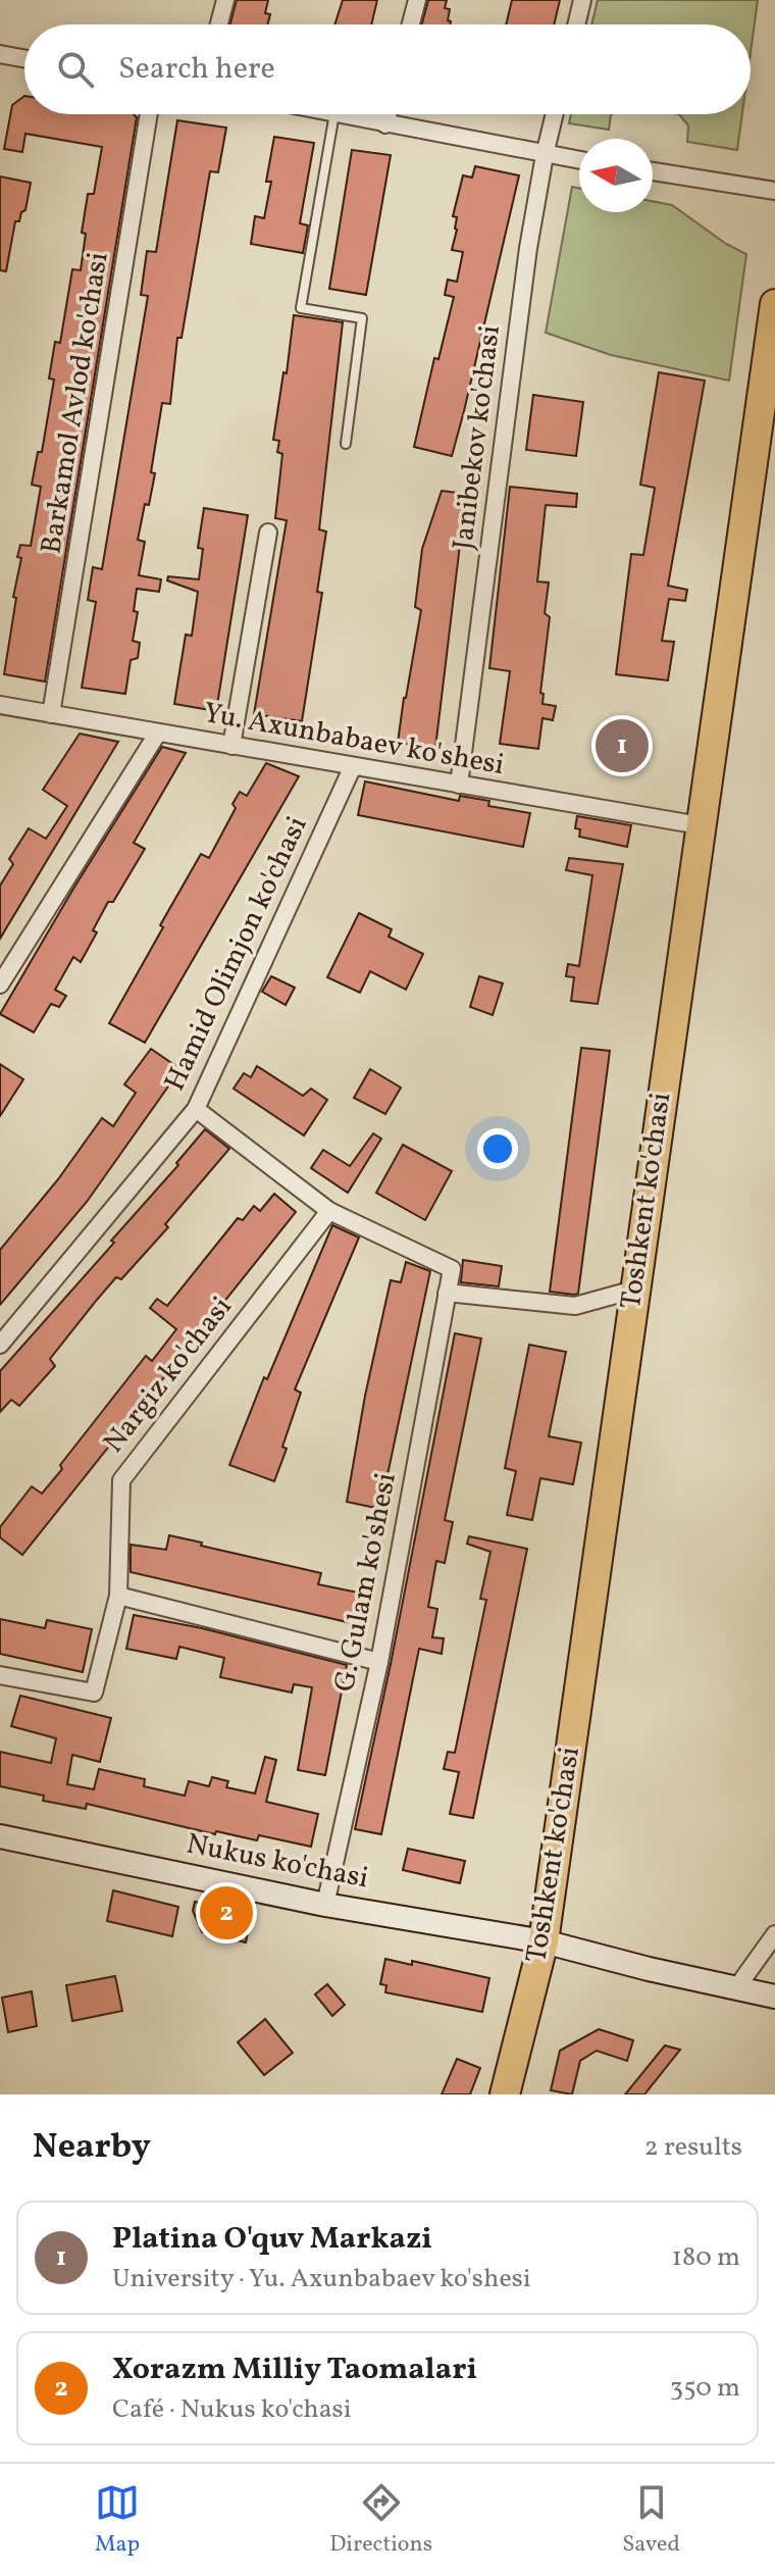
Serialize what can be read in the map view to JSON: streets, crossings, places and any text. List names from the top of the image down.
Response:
{
  "streets": {
    "highway": ["Toshkent ko'chasi"],
    "main road": ["Nukus ko'chasi"],
    "street": [
      "Barkamol Avlod ko'chasi",
      "Janibekov ko'chasi",
      "Yu. Axunbabaev ko'shesi",
      "Hamid Olimjon ko'chasi",
      "Nargiz ko'chasi",
      "G. Gulam ko'shesi"
    ]
  },
  "crossings": [
    ["Barkamol Avlod ko'chasi", "Yu. Axunbabaev ko'shesi"],
    ["Janibekov ko'chasi", "Yu. Axunbabaev ko'shesi"],
    ["Yu. Axunbabaev ko'shesi", "Hamid Olimjon ko'chasi"],
    ["Yu. Axunbabaev ko'shesi", "Toshkent ko'chasi"],
    ["Toshkent ko'chasi", "Nukus ko'chasi"],
    ["Nargiz ko'chasi", "G. Gulam ko'shesi"],
    ["G. Gulam ko'shesi", "Nukus ko'chasi"]
  ],
  "north": "left",
  "page": {
    "search": "Search here",
    "pins": ["1", "2"],
    "heading": ["Nearby", "2 results"],
    "list": [
      {
        "mark": "1",
        "name": "Platina O'quv Markazi",
        "note": "University · Yu. Axunbabaev ko'shesi",
        "value": "180 m"
      },
      {
        "mark": "2",
        "name": "Xorazm Milliy Taomalari",
        "note": "Café · Nukus ko'chasi",
        "value": "350 m"
      }
    ],
    "nav": ["Map", "Directions", "Saved"]
  }
}
